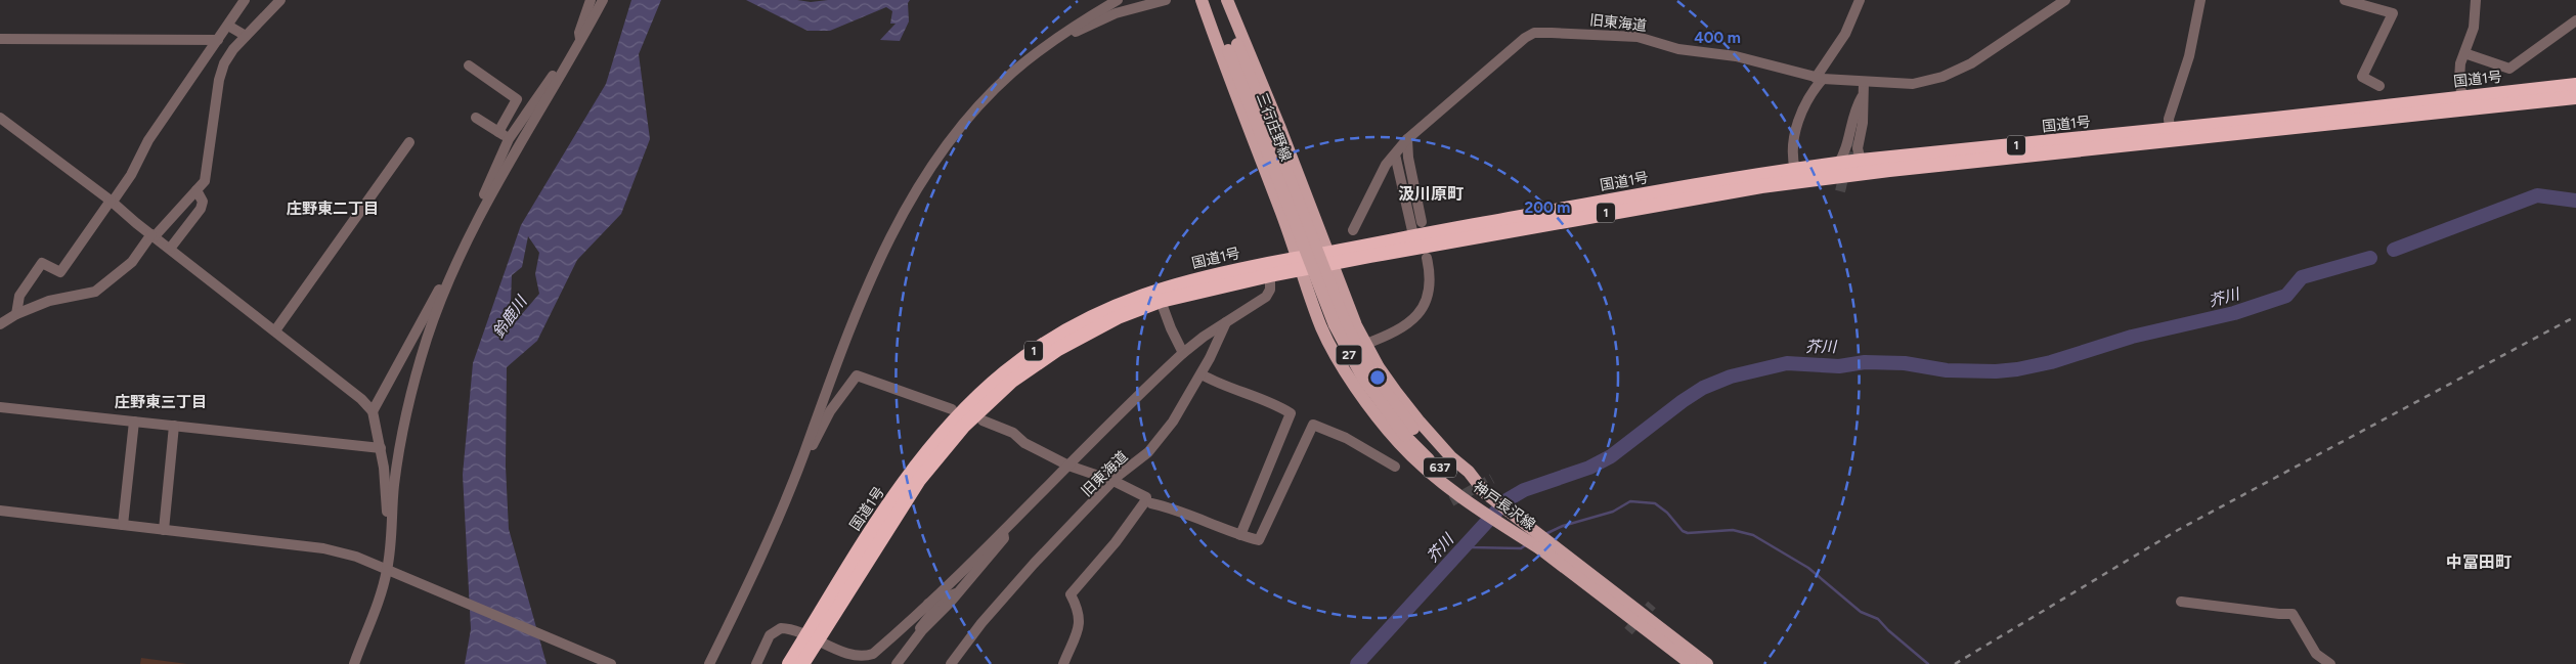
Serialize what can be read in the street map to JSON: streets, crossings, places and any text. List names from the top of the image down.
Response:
{
  "streets": {
    "highway": ["国道1号", "1"],
    "main road": [
      "三行庄野線",
      "27",
      "637",
      "神戸長沢線"
    ],
    "street": ["旧東海道"]
  },
  "crossings": [
    ["国道1号", "三行庄野線"],
    ["国道1号", "神戸長沢線"],
    ["三行庄野線", "神戸長沢線"]
  ],
  "districts": [
    "汲川原町",
    "庄野東二丁目",
    "庄野東三丁目",
    "中冨田町"
  ],
  "water": ["芥川", "鈴鹿川"],
  "rings": ["400 m", "200 m"]
}
